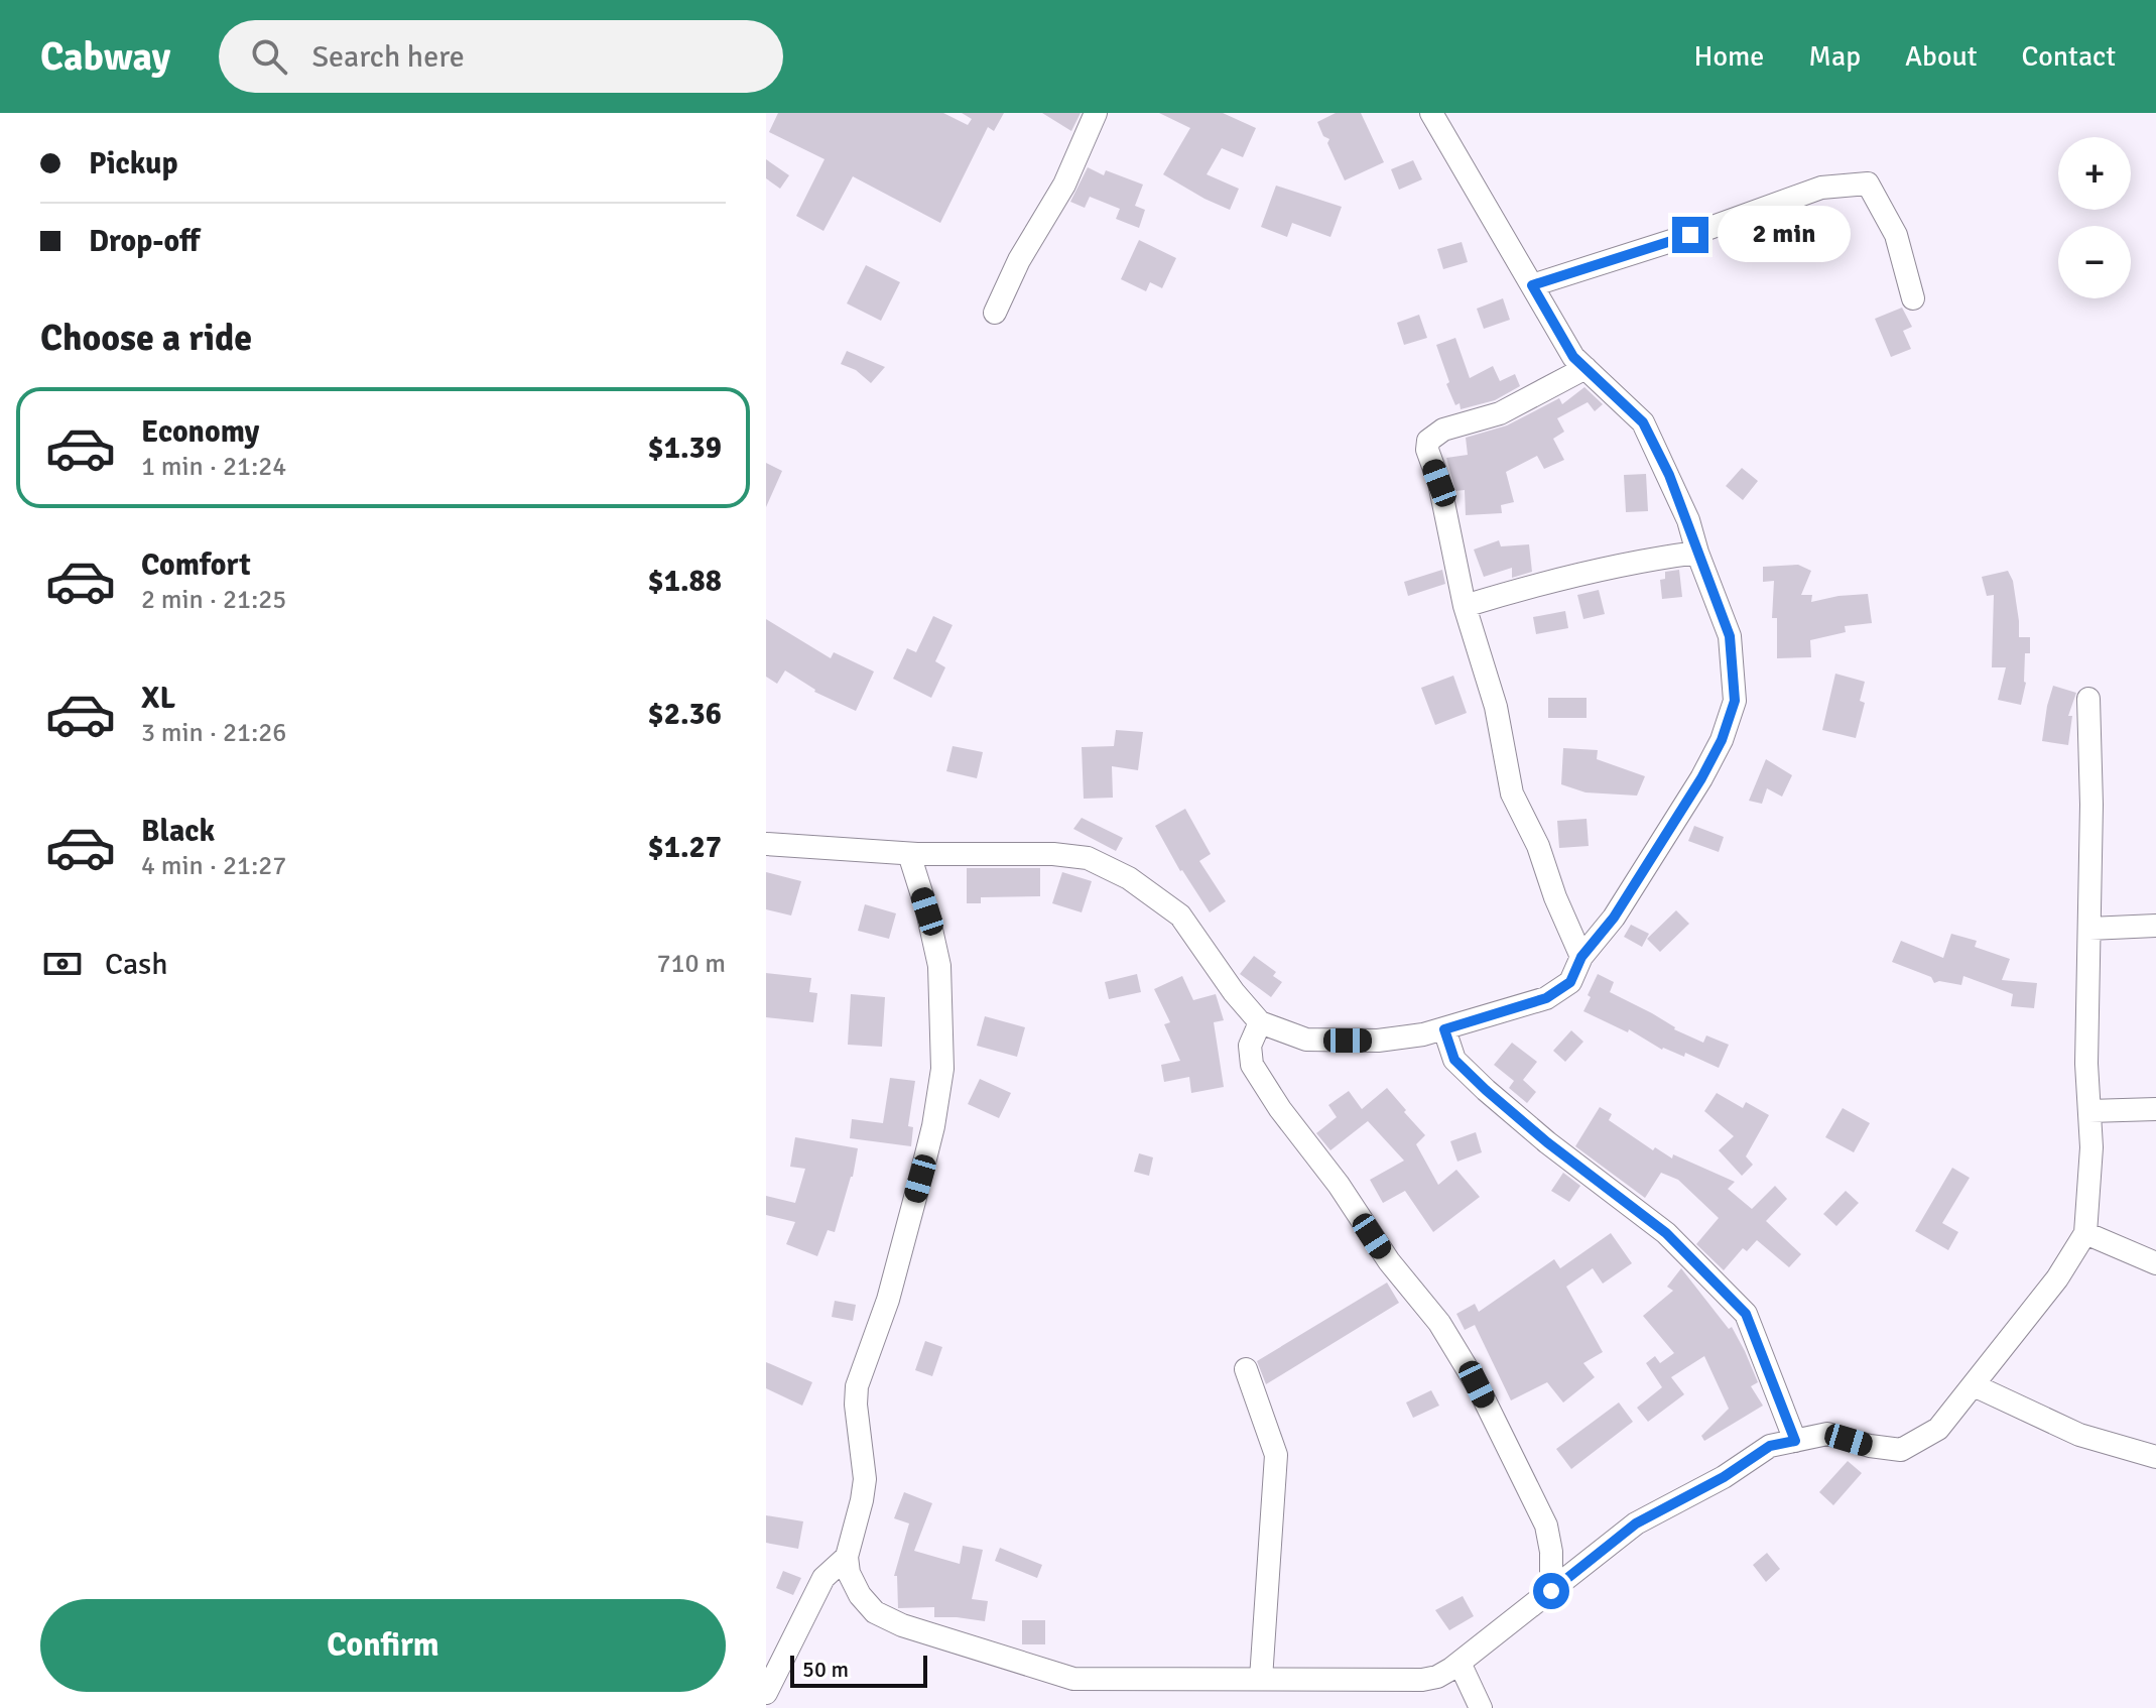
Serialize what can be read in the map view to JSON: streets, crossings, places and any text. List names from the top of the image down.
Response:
{
  "scale_bar": "50 m",
  "page": {
    "header": "Cabway",
    "search": "Search here",
    "nav": [
      "Home",
      "Map",
      "About",
      "Contact"
    ],
    "banner": ["Pickup", "Drop-off"],
    "map_buttons": ["+", "−"],
    "bubble": "2 min",
    "heading": "Choose a ride",
    "list": [
      {
        "name": "Economy",
        "note": "1 min · 21:24",
        "value": "$1.39"
      },
      {
        "name": "Comfort",
        "note": "2 min · 21:25",
        "value": "$1.88"
      },
      {
        "name": "XL",
        "note": "3 min · 21:26",
        "value": "$2.36"
      },
      {
        "name": "Black",
        "note": "4 min · 21:27",
        "value": "$1.27"
      }
    ],
    "pay": ["Cash", "710 m"],
    "buttons": "Confirm",
    "scale": "50 m"
  }
}
